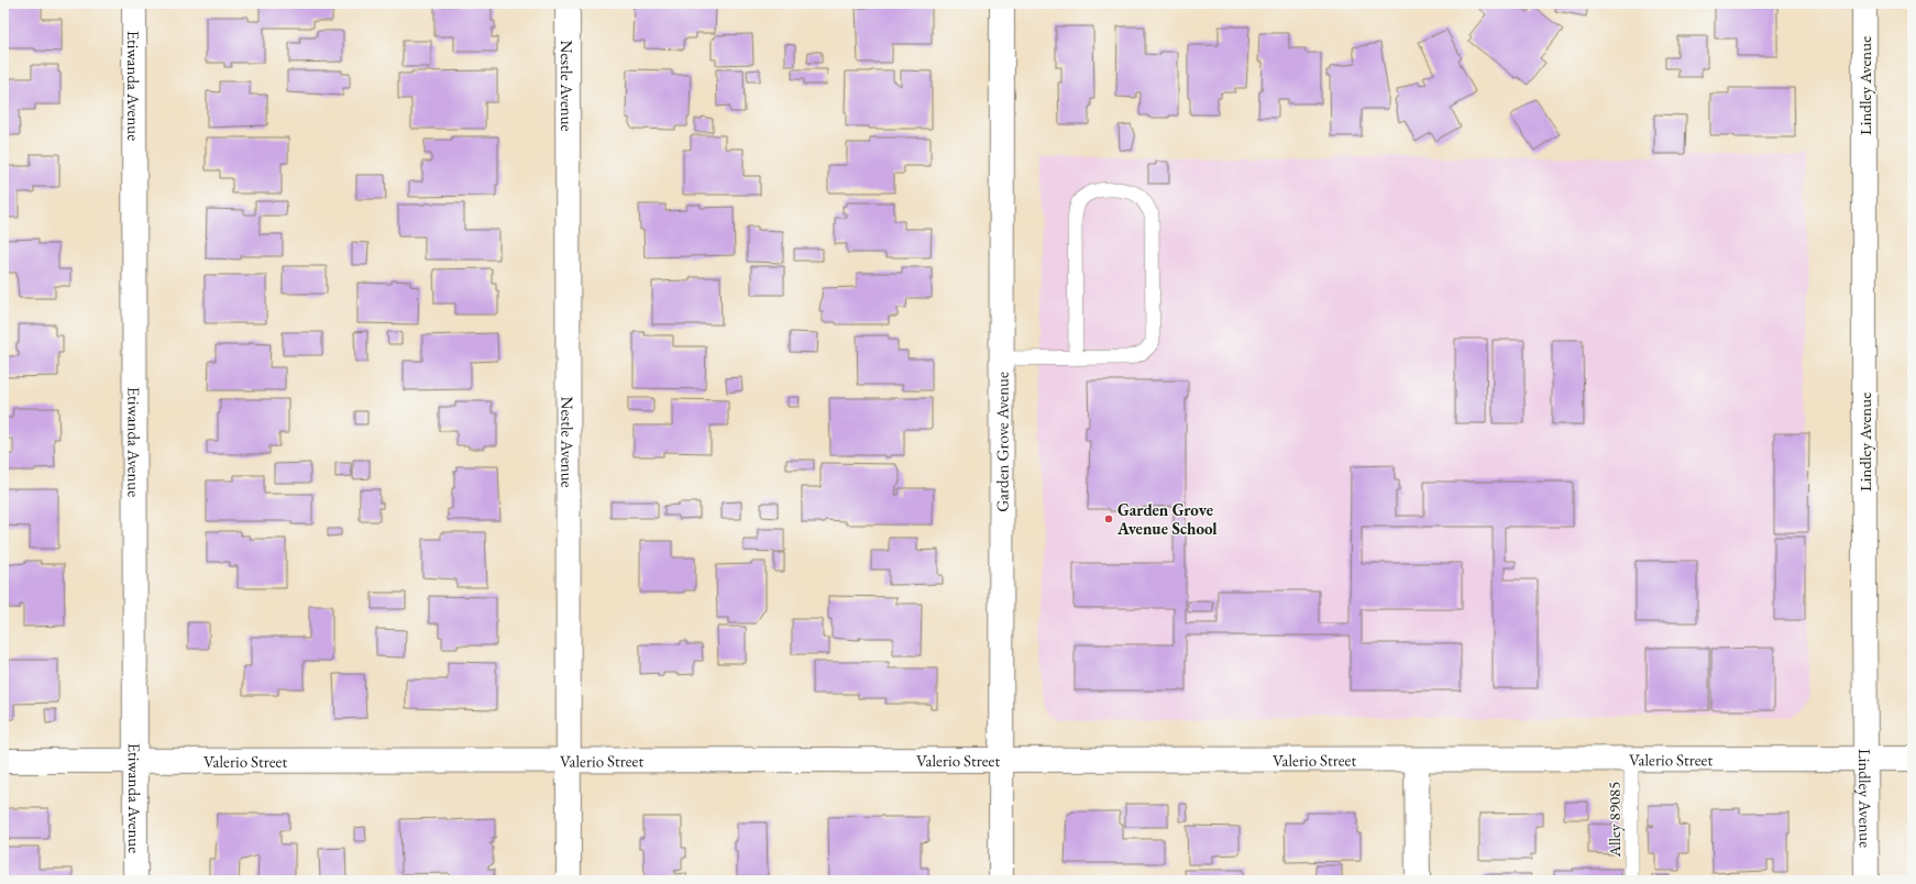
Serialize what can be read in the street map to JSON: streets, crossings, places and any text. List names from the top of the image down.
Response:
{
  "streets": {
    "street": [
      "Etiwanda Avenue",
      "Nestle Avenue",
      "Lindley Avenue",
      "Garden Grove Avenue",
      "Valerio Street"
    ],
    "lane": ["Alley 89085"]
  },
  "crossings": [
    ["Etiwanda Avenue", "Valerio Street"],
    ["Nestle Avenue", "Valerio Street"],
    ["Lindley Avenue", "Valerio Street"],
    ["Garden Grove Avenue", "Valerio Street"],
    ["Valerio Street", "Alley 89085"]
  ],
  "places": ["Garden Grove Avenue School"]
}
